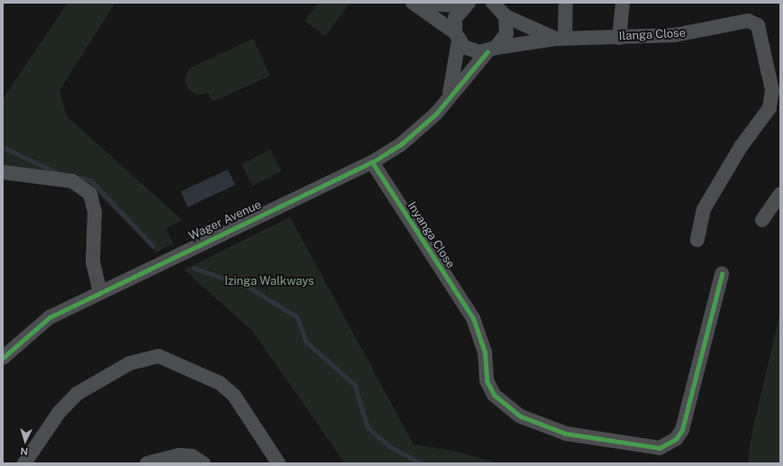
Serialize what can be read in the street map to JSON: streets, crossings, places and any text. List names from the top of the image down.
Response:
{
  "streets": {
    "street": ["Ilanga Close", "Wager Avenue", "Inyanga Close"]
  },
  "crossings": [
    ["Wager Avenue", "Inyanga Close"]
  ],
  "parks": ["Izinga Walkways"],
  "north": "bottom"
}
